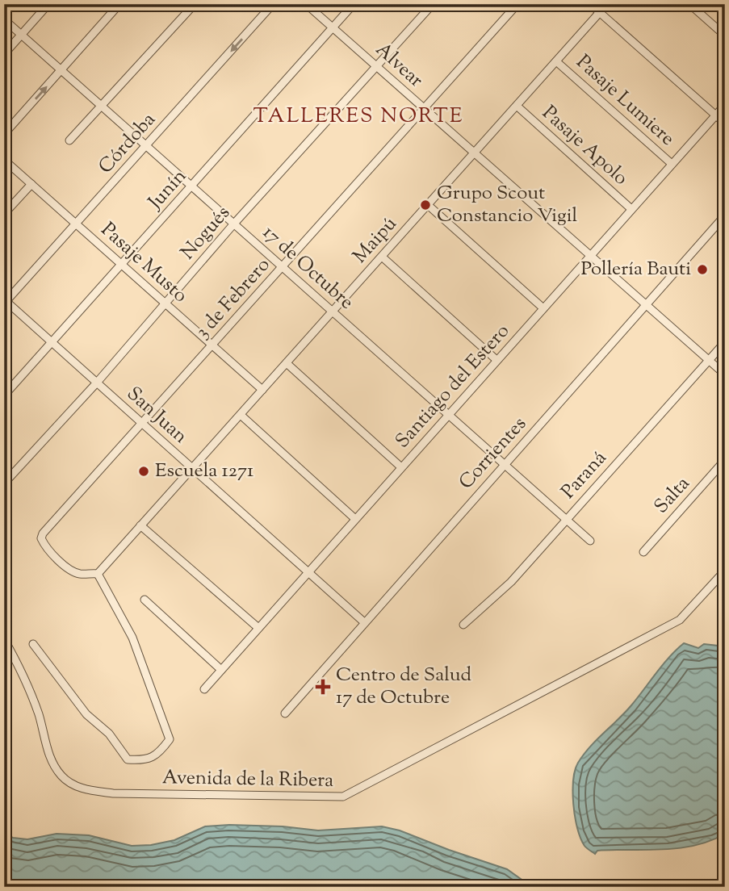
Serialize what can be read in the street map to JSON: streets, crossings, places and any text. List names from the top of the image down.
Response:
{
  "streets": {
    "street": [
      "Alvear",
      "Pasaje Lumiere",
      "Córdoba",
      "Pasaje Apolo",
      "Junín",
      "Nogués",
      "Maipú",
      "Pasaje Musto",
      "17 de Octubre",
      "3 de Febrero",
      "Santiago del Estero",
      "San Juan",
      "Corrientes",
      "Paraná",
      "Salta",
      "Avenida de la Ribera"
    ]
  },
  "crossings": [
    ["Alvear", "Junín"],
    ["Alvear", "Nogués"],
    ["Alvear", "Maipú"],
    ["Alvear", "3 de Febrero"],
    ["Alvear", "Santiago del Estero"],
    ["Alvear", "Corrientes"],
    ["Alvear", "Paraná"],
    ["Pasaje Lumiere", "Maipú"],
    ["Pasaje Lumiere", "Santiago del Estero"],
    ["Córdoba", "Pasaje Musto"],
    ["Córdoba", "17 de Octubre"],
    ["Córdoba", "San Juan"],
    ["Pasaje Apolo", "Maipú"],
    ["Pasaje Apolo", "Santiago del Estero"],
    ["Junín", "Pasaje Musto"],
    ["Junín", "17 de Octubre"],
    ["Junín", "San Juan"],
    ["Nogués", "Pasaje Musto"],
    ["Nogués", "17 de Octubre"],
    ["Nogués", "San Juan"],
    ["Maipú", "Pasaje Musto"],
    ["Maipú", "17 de Octubre"],
    ["Maipú", "3 de Febrero"],
    ["Maipú", "San Juan"],
    ["Pasaje Musto", "3 de Febrero"],
    ["17 de Octubre", "3 de Febrero"],
    ["17 de Octubre", "Santiago del Estero"],
    ["17 de Octubre", "Corrientes"],
    ["17 de Octubre", "Paraná"],
    ["3 de Febrero", "San Juan"],
    ["Santiago del Estero", "San Juan"],
    ["San Juan", "Corrientes"]
  ],
  "districts": ["TALLERES NORTE"],
  "places": {
    "other": ["Grupo Scout Constancio Vigil", "Pollería Bauti", "Escuela 1271"],
    "health": ["Centro de Salud 17 de Octubre"]
  }
}
